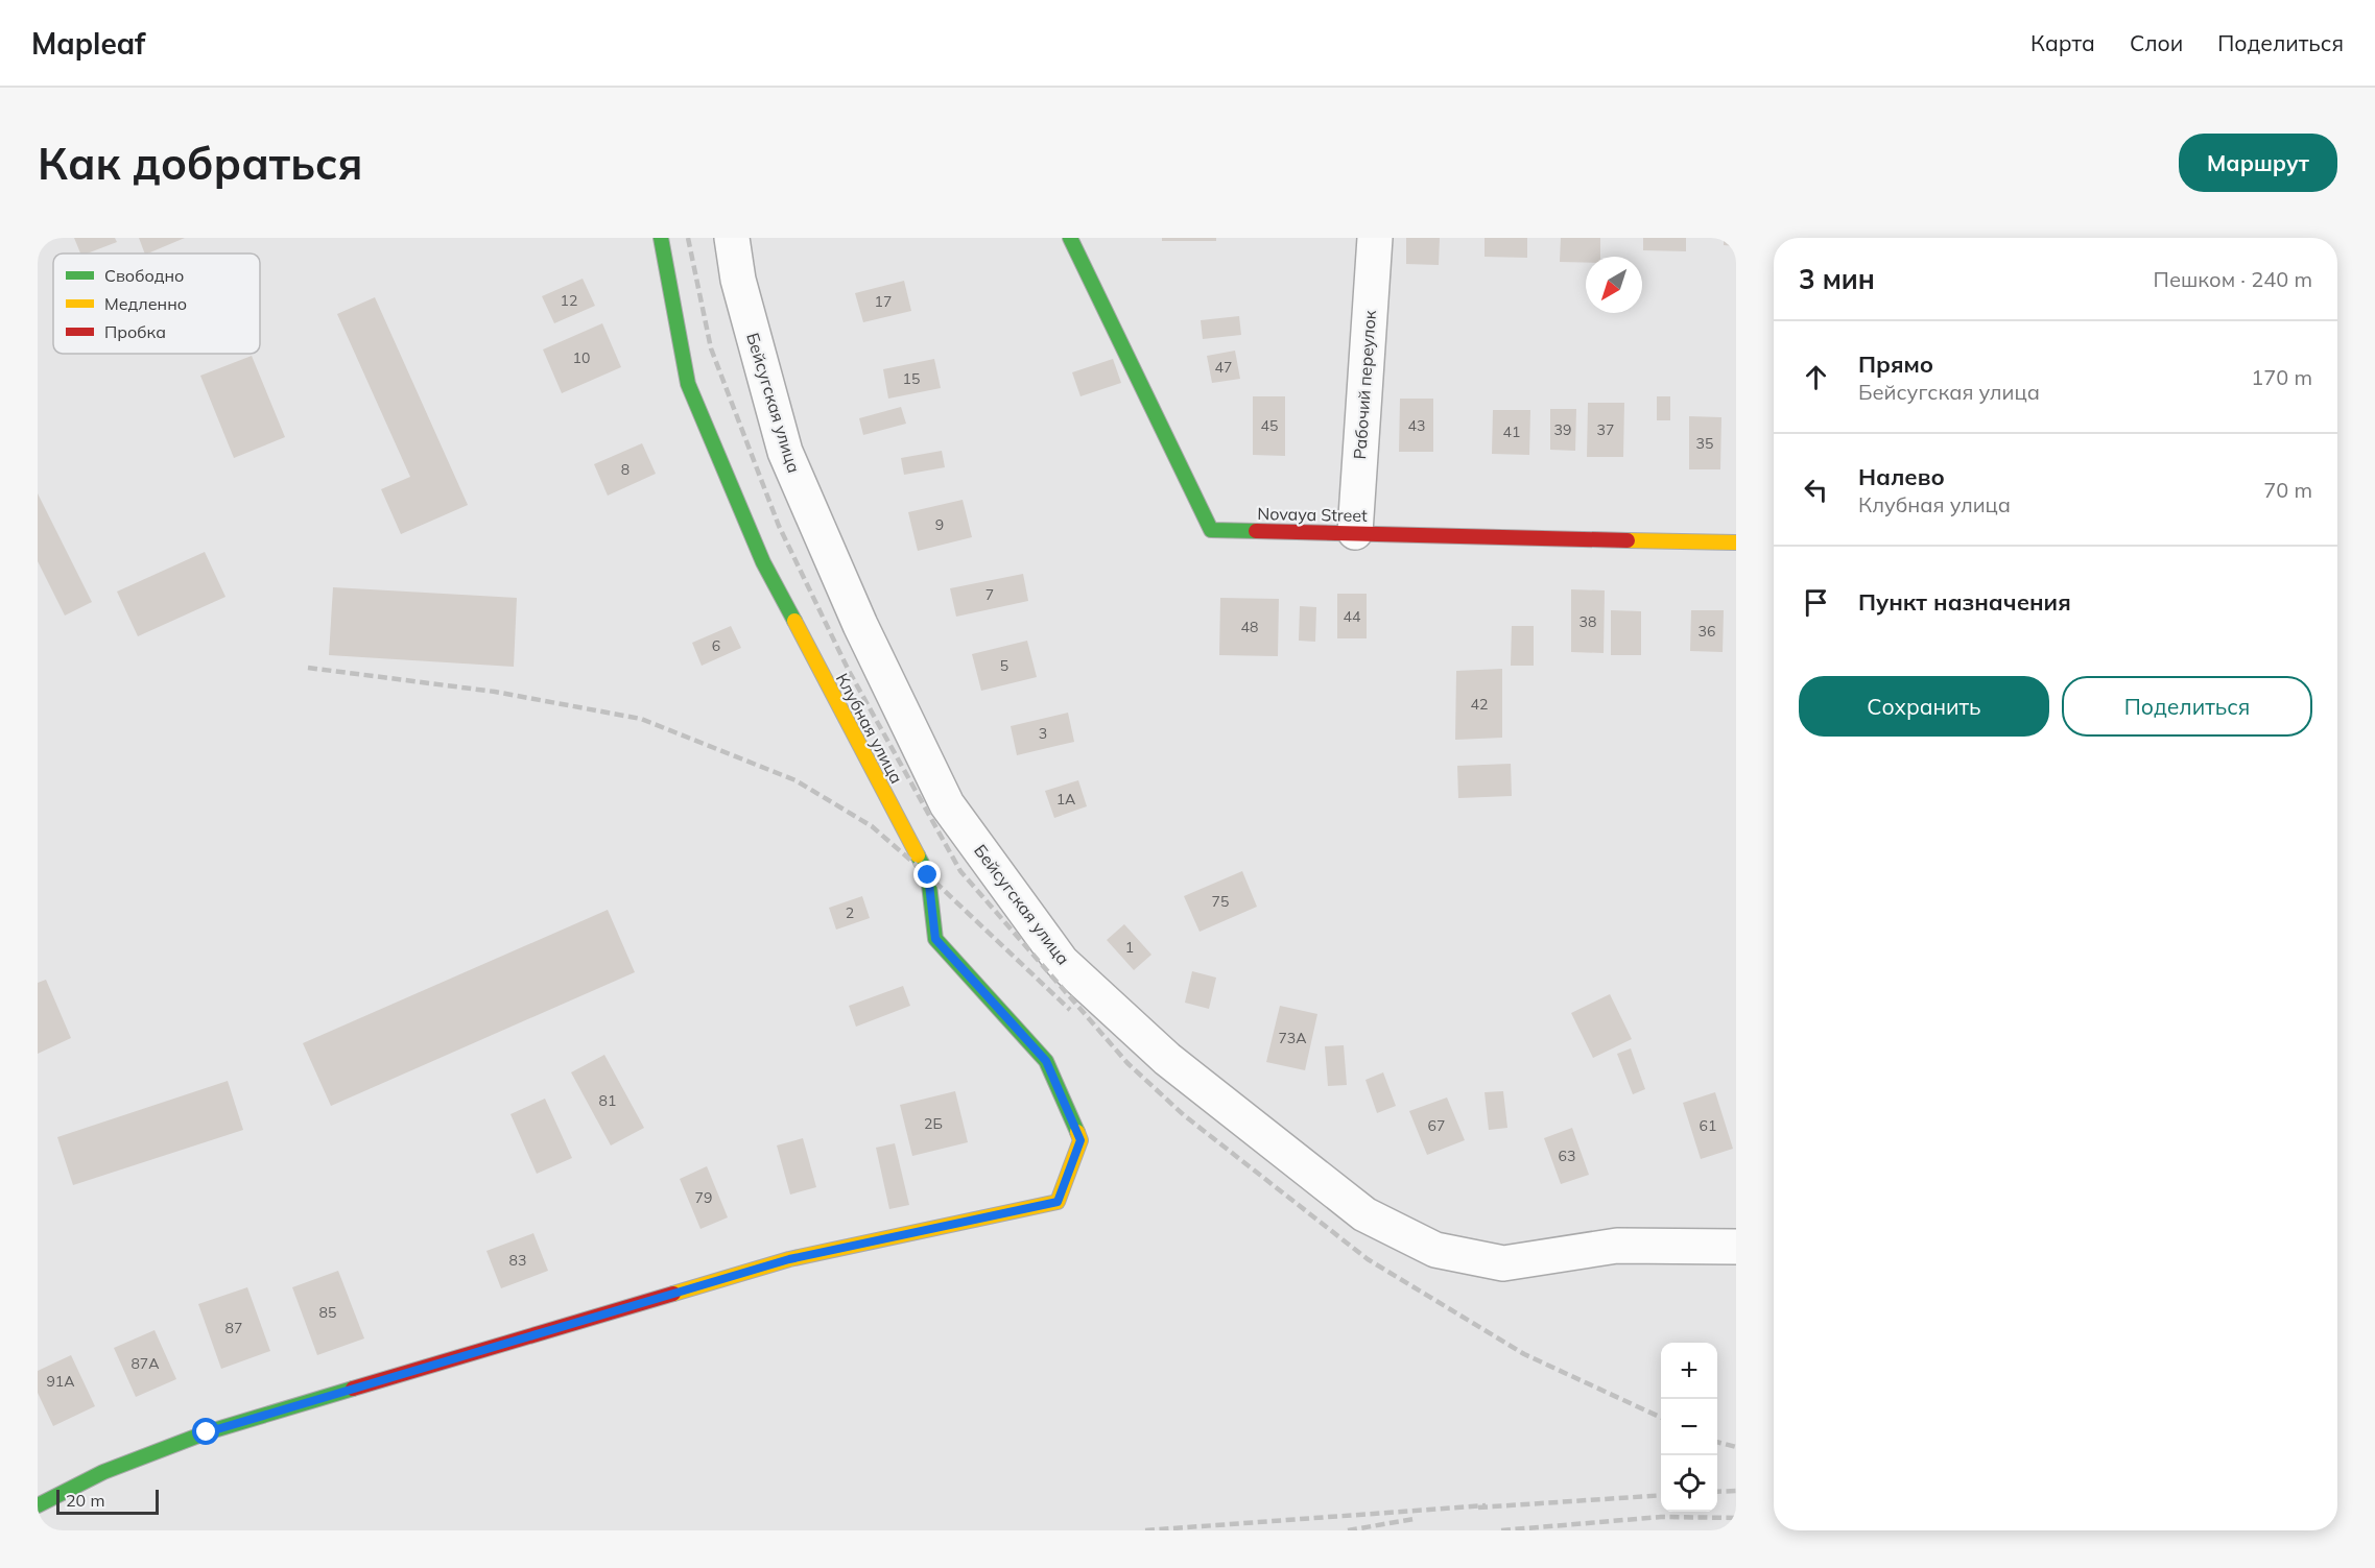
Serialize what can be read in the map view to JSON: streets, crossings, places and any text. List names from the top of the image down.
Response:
{
  "streets": {
    "street": [
      "Рабочий переулок",
      "Бейсугская улица",
      "Novaya Street",
      "Клубная улица"
    ]
  },
  "crossings": [
    ["Рабочий переулок", "Novaya Street"]
  ],
  "house_numbers": [
    "12",
    "17",
    "10",
    "47",
    "15",
    "45",
    "43",
    "39",
    "37",
    "41",
    "35",
    "8",
    "9",
    "7",
    "44",
    "38",
    "48",
    "36",
    "6",
    "5",
    "42",
    "3",
    "1А",
    "75",
    "2",
    "1",
    "73А",
    "81",
    "2Б",
    "67",
    "61",
    "63",
    "79",
    "83",
    "85",
    "87",
    "87А",
    "91А"
  ],
  "legend": ["Свободно", "Медленно", "Пробка"],
  "scale_bar": "20 m",
  "north": "bottom left",
  "page": {
    "header": "Mapleaf",
    "nav": ["Карта", "Слои", "Поделиться"],
    "buttons": [
      "Маршрут",
      ["Сохранить", "Поделиться"]
    ],
    "title": "Как добраться",
    "heading": ["3 мин", "Пешком · 240 m"],
    "list": [
      ["Прямо", "Бейсугская улица", "170 m"],
      ["Налево", "Клубная улица", "70 m"],
      "Пункт назначения"
    ],
    "map_buttons": ["+", "−"],
    "scale": "20 m"
  }
}
